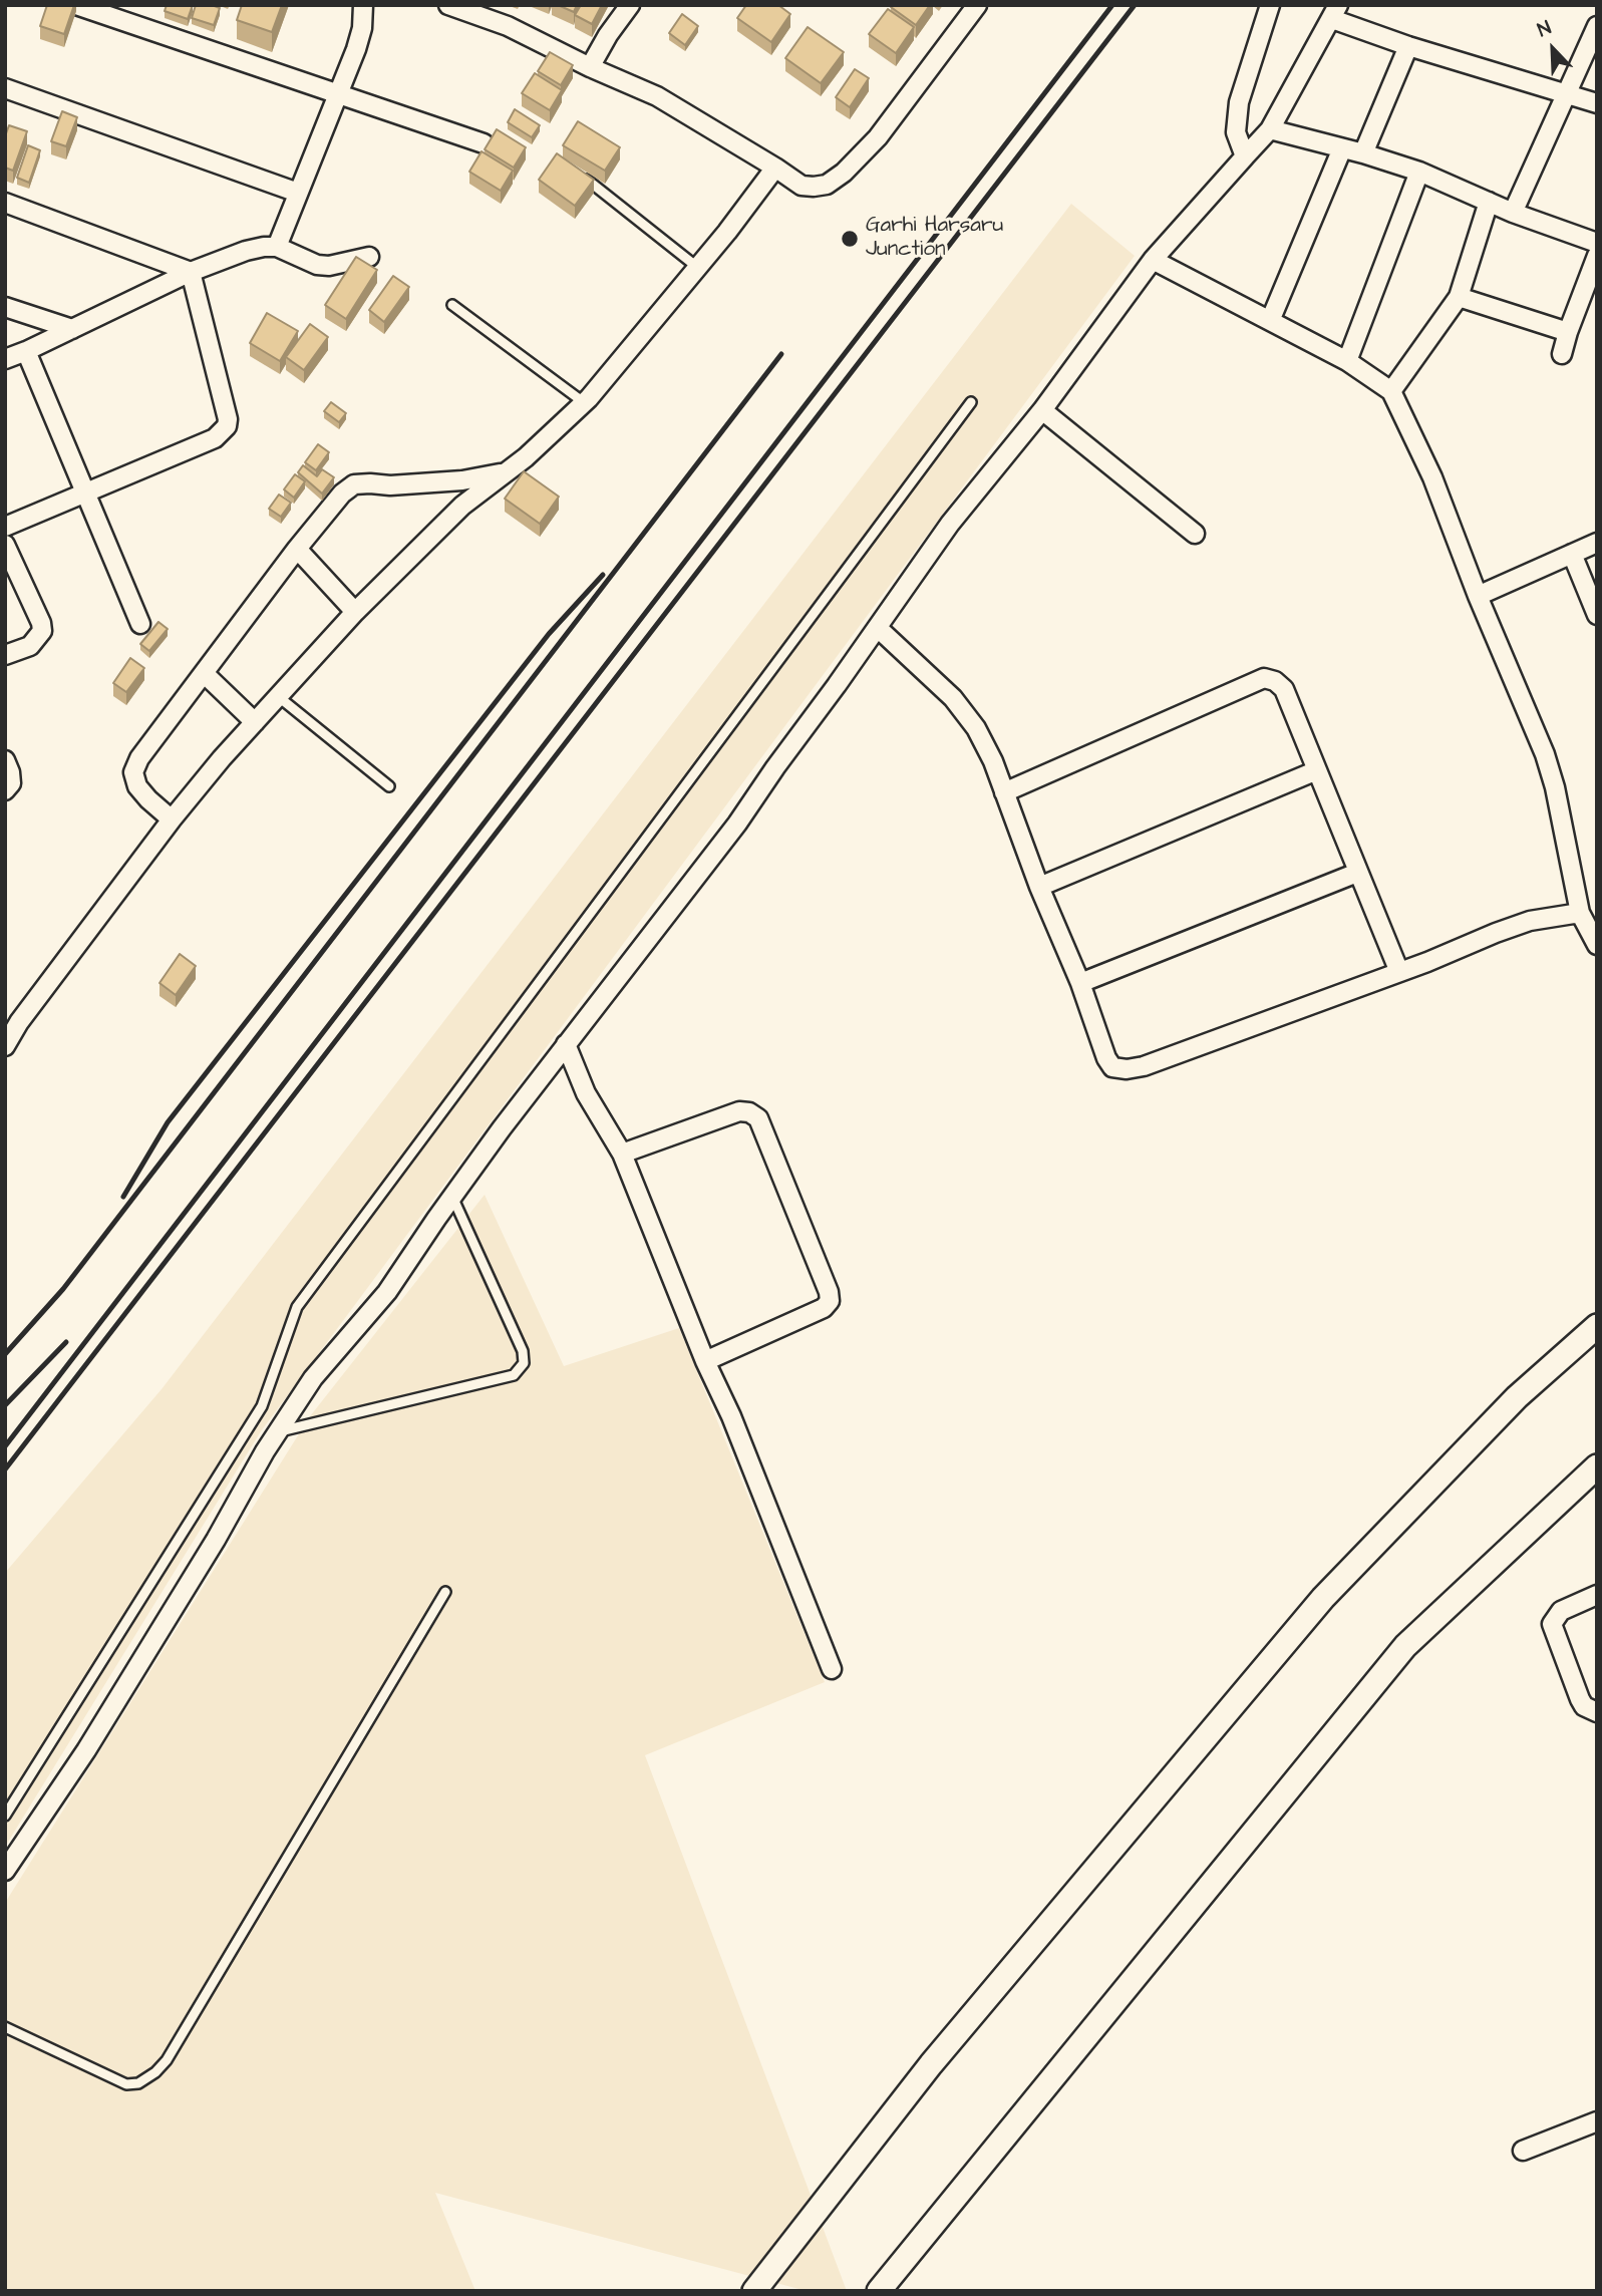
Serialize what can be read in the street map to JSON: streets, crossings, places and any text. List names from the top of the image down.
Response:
{
  "places": ["Garhi Harsaru Junction"],
  "north": "top left"
}
